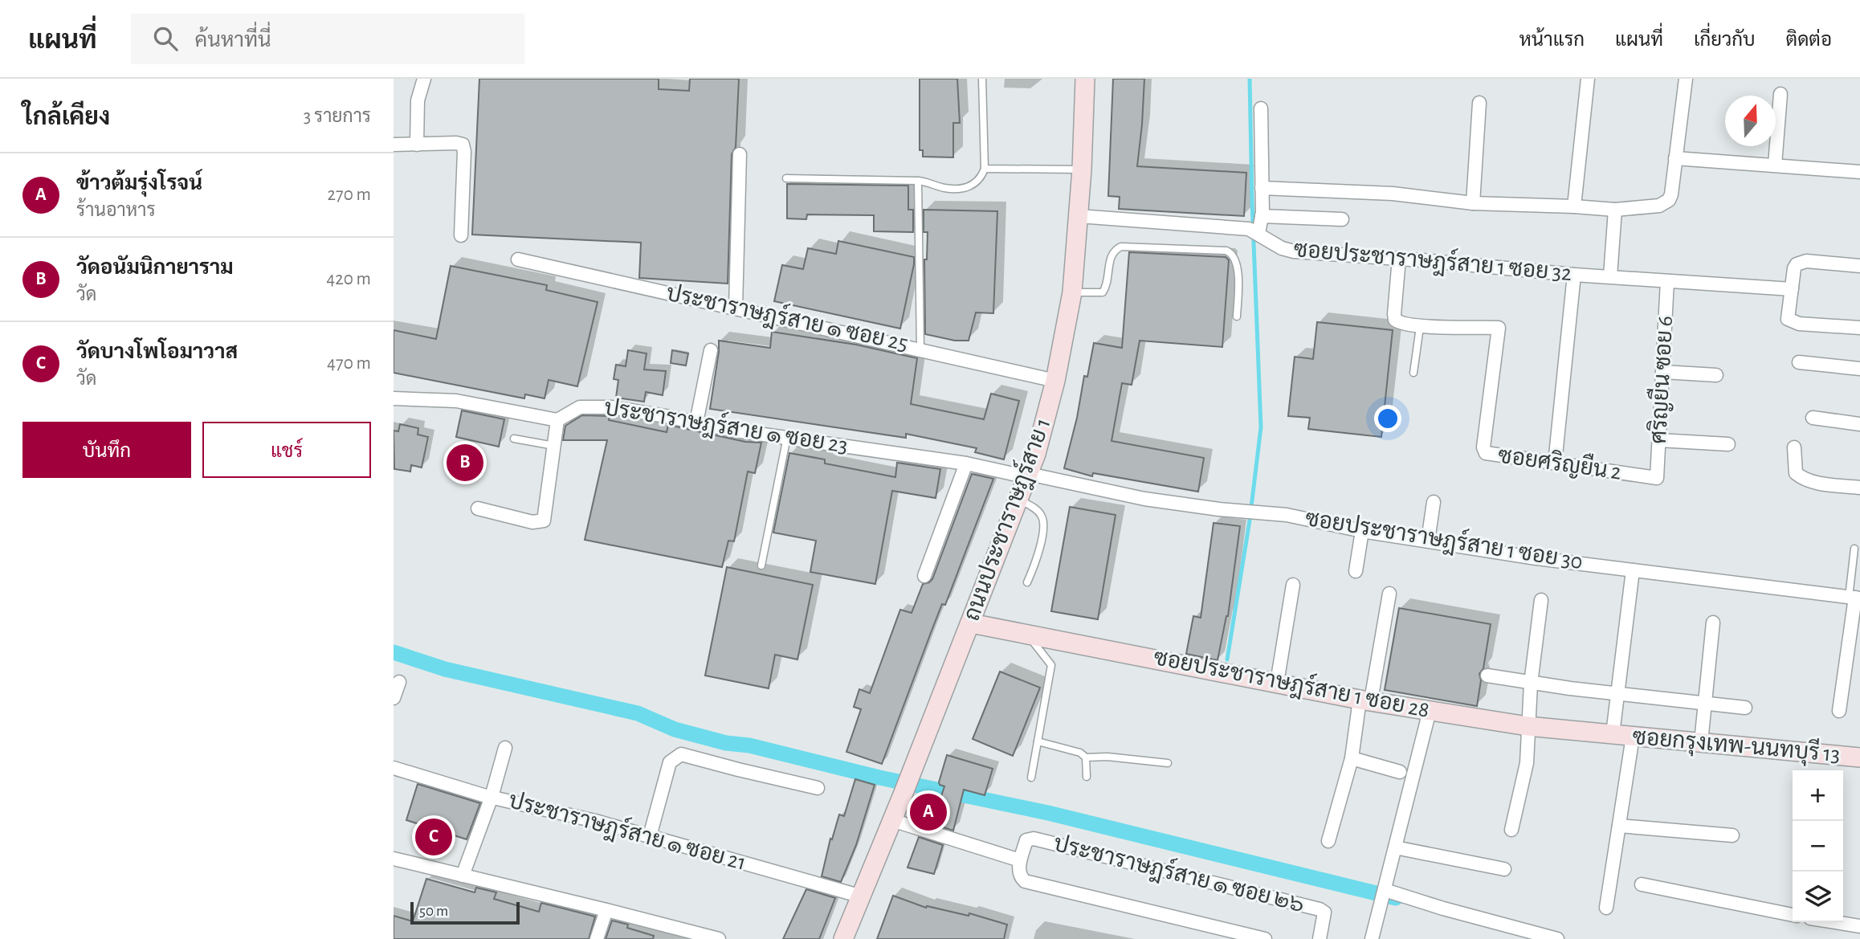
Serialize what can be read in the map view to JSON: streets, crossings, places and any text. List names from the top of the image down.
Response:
{
  "streets": {
    "main road": ["ถนนประชาราษฎร์สาย 1", "ซอยประชาราษฎร์สาย 1 ซอย 28", "ซอยกรุงเทพ-นนทบุรี 13"],
    "street": [
      "ซอยประชาราษฎร์สาย 1 ซอย 32",
      "ประชาราษฎร์สาย ๑ ซอย 25",
      "ศริญยืน ซอย 6",
      "ประชาราษฎร์สาย ๑ ซอย 23",
      "ซอยศริญยืน 2",
      "ซอยประชาราษฎร์สาย 1 ซอย 30",
      "ประชาราษฎร์สาย ๑ ซอย 21",
      "ประชาราษฎร์สาย ๑ ซอย ๒๖"
    ]
  },
  "crossings": [
    ["ซอยประชาราษฎร์สาย 1 ซอย 32", "ศริญยืน ซอย 6"],
    ["ซอยประชาราษฎร์สาย 1 ซอย 32", "ซอยศริญยืน 2"],
    ["ซอยประชาราษฎร์สาย 1 ซอย 32", "ถนนประชาราษฎร์สาย 1"],
    ["ประชาราษฎร์สาย ๑ ซอย 25", "ถนนประชาราษฎร์สาย 1"],
    ["ศริญยืน ซอย 6", "ซอยศริญยืน 2"],
    ["ประชาราษฎร์สาย ๑ ซอย 23", "ถนนประชาราษฎร์สาย 1"],
    ["ประชาราษฎร์สาย ๑ ซอย 23", "ซอยประชาราษฎร์สาย 1 ซอย 30"],
    ["ถนนประชาราษฎร์สาย 1", "ซอยประชาราษฎร์สาย 1 ซอย 30"],
    ["ถนนประชาราษฎร์สาย 1", "ซอยประชาราษฎร์สาย 1 ซอย 28"],
    ["ถนนประชาราษฎร์สาย 1", "ประชาราษฎร์สาย ๑ ซอย 21"],
    ["ถนนประชาราษฎร์สาย 1", "ประชาราษฎร์สาย ๑ ซอย ๒๖"],
    ["ซอยประชาราษฎร์สาย 1 ซอย 28", "ซอยกรุงเทพ-นนทบุรี 13"]
  ],
  "scale_bar": "50 m",
  "north": "top",
  "page": {
    "header": "แผนที่",
    "search": "ค้นหาที่นี่",
    "nav": [
      "หน้าแรก",
      "แผนที่",
      "เกี่ยวกับ",
      "ติดต่อ"
    ],
    "heading": ["ใกล้เคียง", "3 รายการ"],
    "list": [
      {
        "mark": "A",
        "name": "ข้าวต้มรุ่งโรจน์",
        "note": "ร้านอาหาร",
        "value": "270 m"
      },
      {
        "mark": "B",
        "name": "วัดอนัมนิกายาราม",
        "note": "วัด",
        "value": "420 m"
      },
      {
        "mark": "C",
        "name": "วัดบางโพโอมาวาส",
        "note": "วัด",
        "value": "470 m"
      }
    ],
    "buttons": ["บันทึก", "แชร์"],
    "pins": ["B", "A", "C"],
    "map_buttons": ["+", "−"],
    "scale": "50 m"
  }
}
